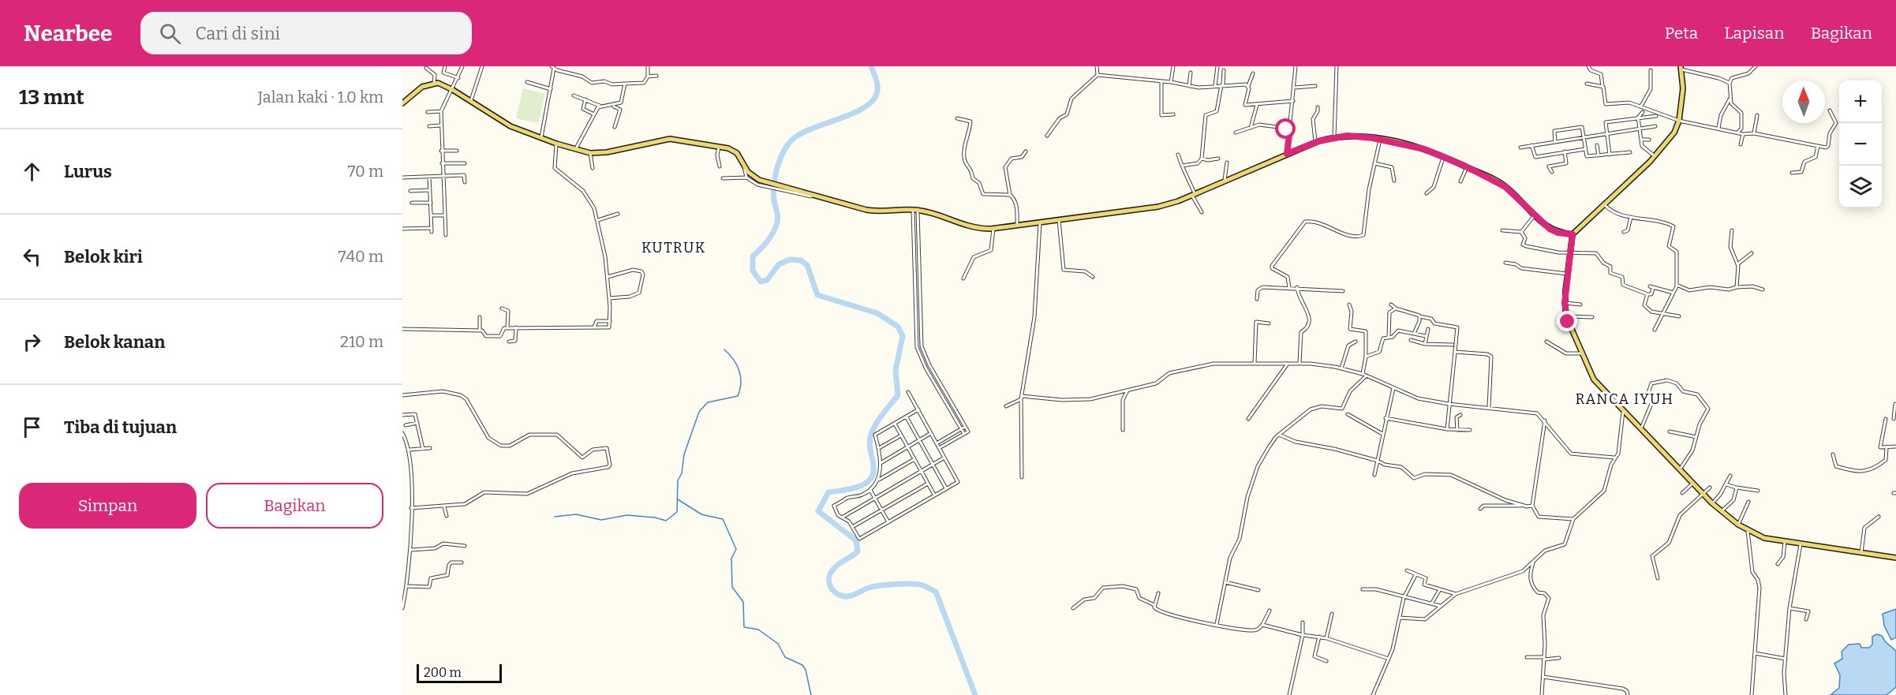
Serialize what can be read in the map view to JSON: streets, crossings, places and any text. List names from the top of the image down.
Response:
{
  "districts": ["KUTRUK", "RANCA IYUH"],
  "scale_bar": "200 m",
  "north": "top",
  "page": {
    "header": "Nearbee",
    "search": "Cari di sini",
    "nav": ["Peta", "Lapisan", "Bagikan"],
    "heading": ["13 mnt", "Jalan kaki · 1.0 km"],
    "map_buttons": ["+", "−"],
    "list": [
      ["Lurus", "70 m"],
      ["Belok kiri", "740 m"],
      ["Belok kanan", "210 m"],
      "Tiba di tujuan"
    ],
    "buttons": ["Simpan", "Bagikan"],
    "scale": "200 m"
  }
}
